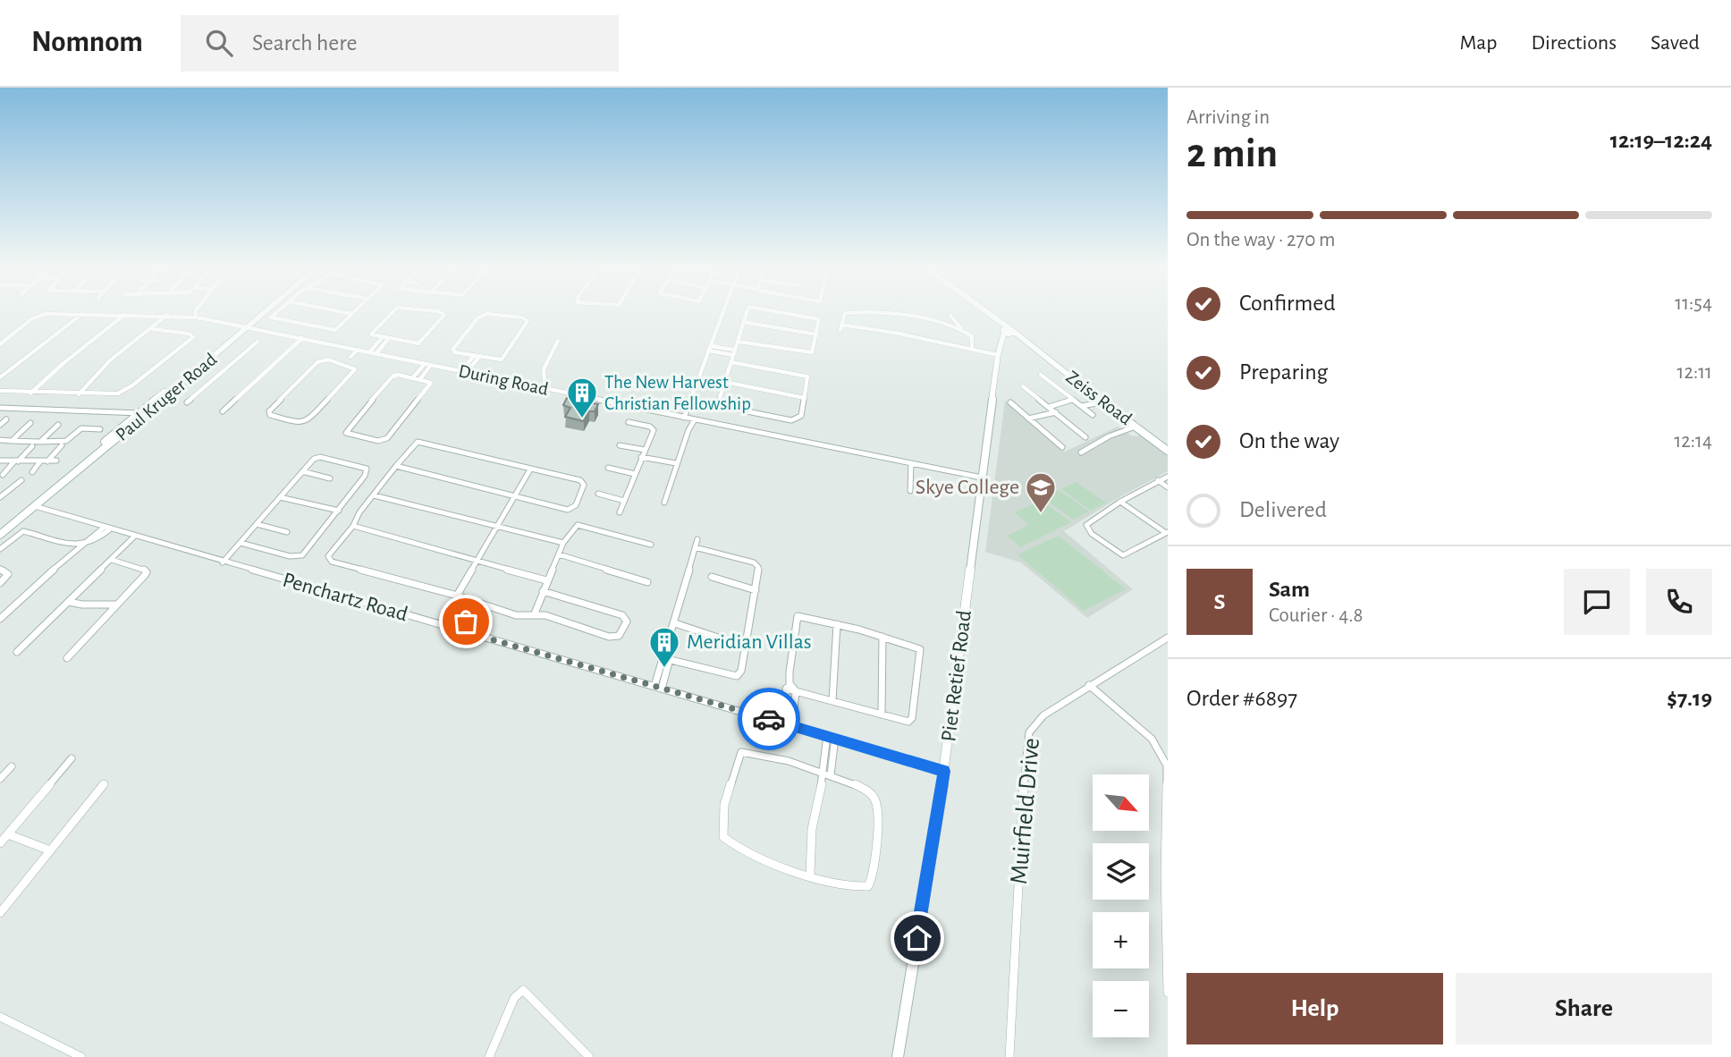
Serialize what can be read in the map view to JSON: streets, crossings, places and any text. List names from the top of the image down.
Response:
{
  "streets": {
    "street": [
      "During Road",
      "Paul Kruger Road",
      "Zeiss Road",
      "Penchartz Road",
      "Piet Retief Road",
      "Muirfield Drive"
    ]
  },
  "crossings": [
    ["During Road", "Paul Kruger Road"],
    ["During Road", "Piet Retief Road"],
    ["Paul Kruger Road", "Penchartz Road"],
    ["Zeiss Road", "Piet Retief Road"],
    ["Penchartz Road", "Piet Retief Road"]
  ],
  "places": {
    "building": ["The New Harvest Christian Fellowship", "Meridian Villas"],
    "school or university": ["Skye College"]
  },
  "north": "bottom right",
  "page": {
    "header": "Nomnom",
    "search": "Search here",
    "nav": ["Map", "Directions", "Saved"],
    "heading": ["2 min", "Arriving in", "12:19–12:24"],
    "panel": [
      "Sam",
      "Courier · 4.8",
      "Order #6897",
      "$7.19"
    ],
    "bar": "On the way · 270 m",
    "list": [
      ["Confirmed", "11:54"],
      ["Preparing", "12:11"],
      ["On the way", "12:14"],
      "Delivered"
    ],
    "round": "S",
    "map_buttons": ["+", "−"],
    "buttons": ["Help", "Share"]
  }
}
